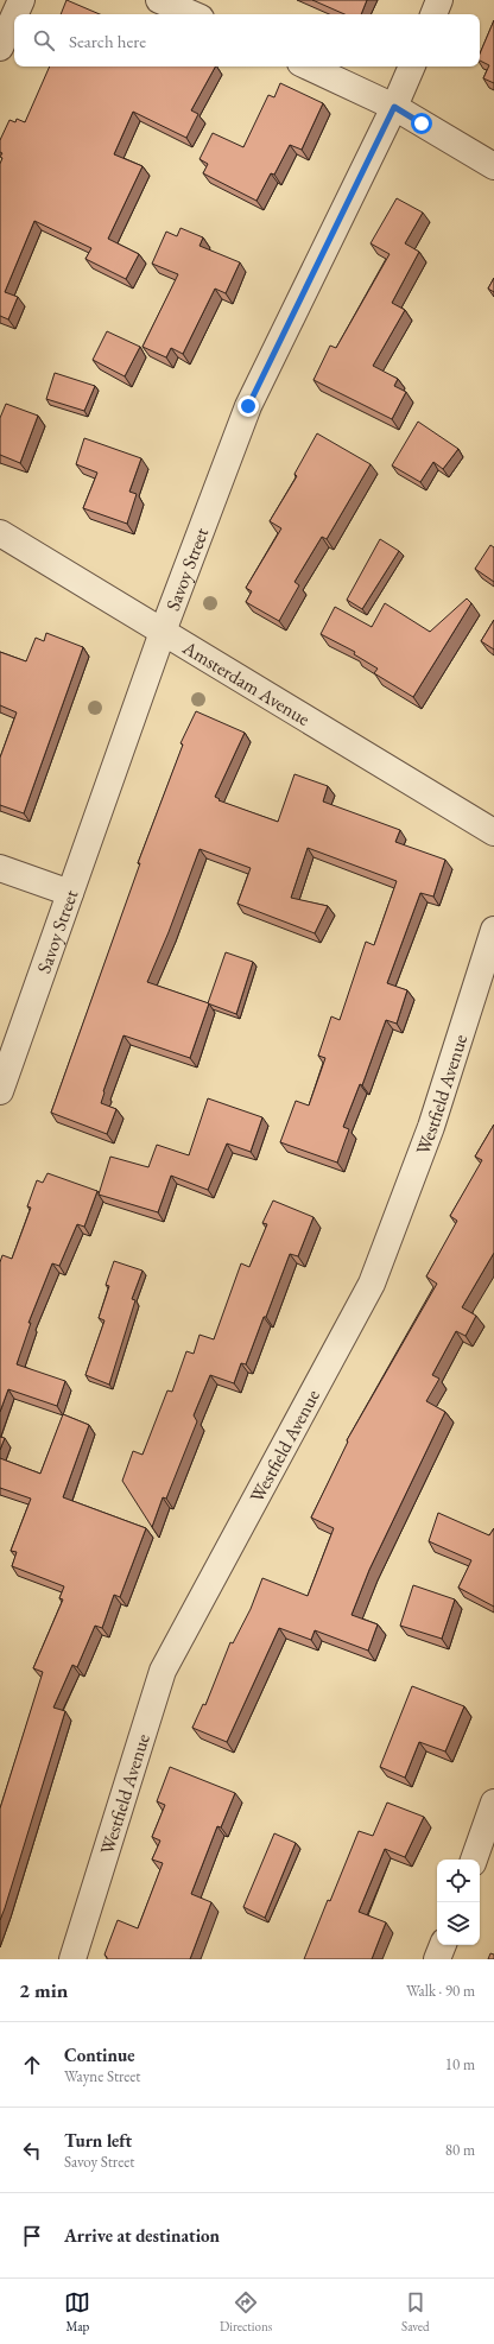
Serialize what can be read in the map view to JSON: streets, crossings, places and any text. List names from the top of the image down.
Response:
{
  "streets": {
    "street": ["Savoy Street", "Amsterdam Avenue", "Westfield Avenue"]
  },
  "crossings": [
    ["Savoy Street", "Amsterdam Avenue"]
  ],
  "page": {
    "search": "Search here",
    "heading": ["2 min", "Walk · 90 m"],
    "list": [
      ["Continue", "Wayne Street", "10 m"],
      ["Turn left", "Savoy Street", "80 m"],
      "Arrive at destination"
    ],
    "nav": ["Map", "Directions", "Saved"]
  }
}
